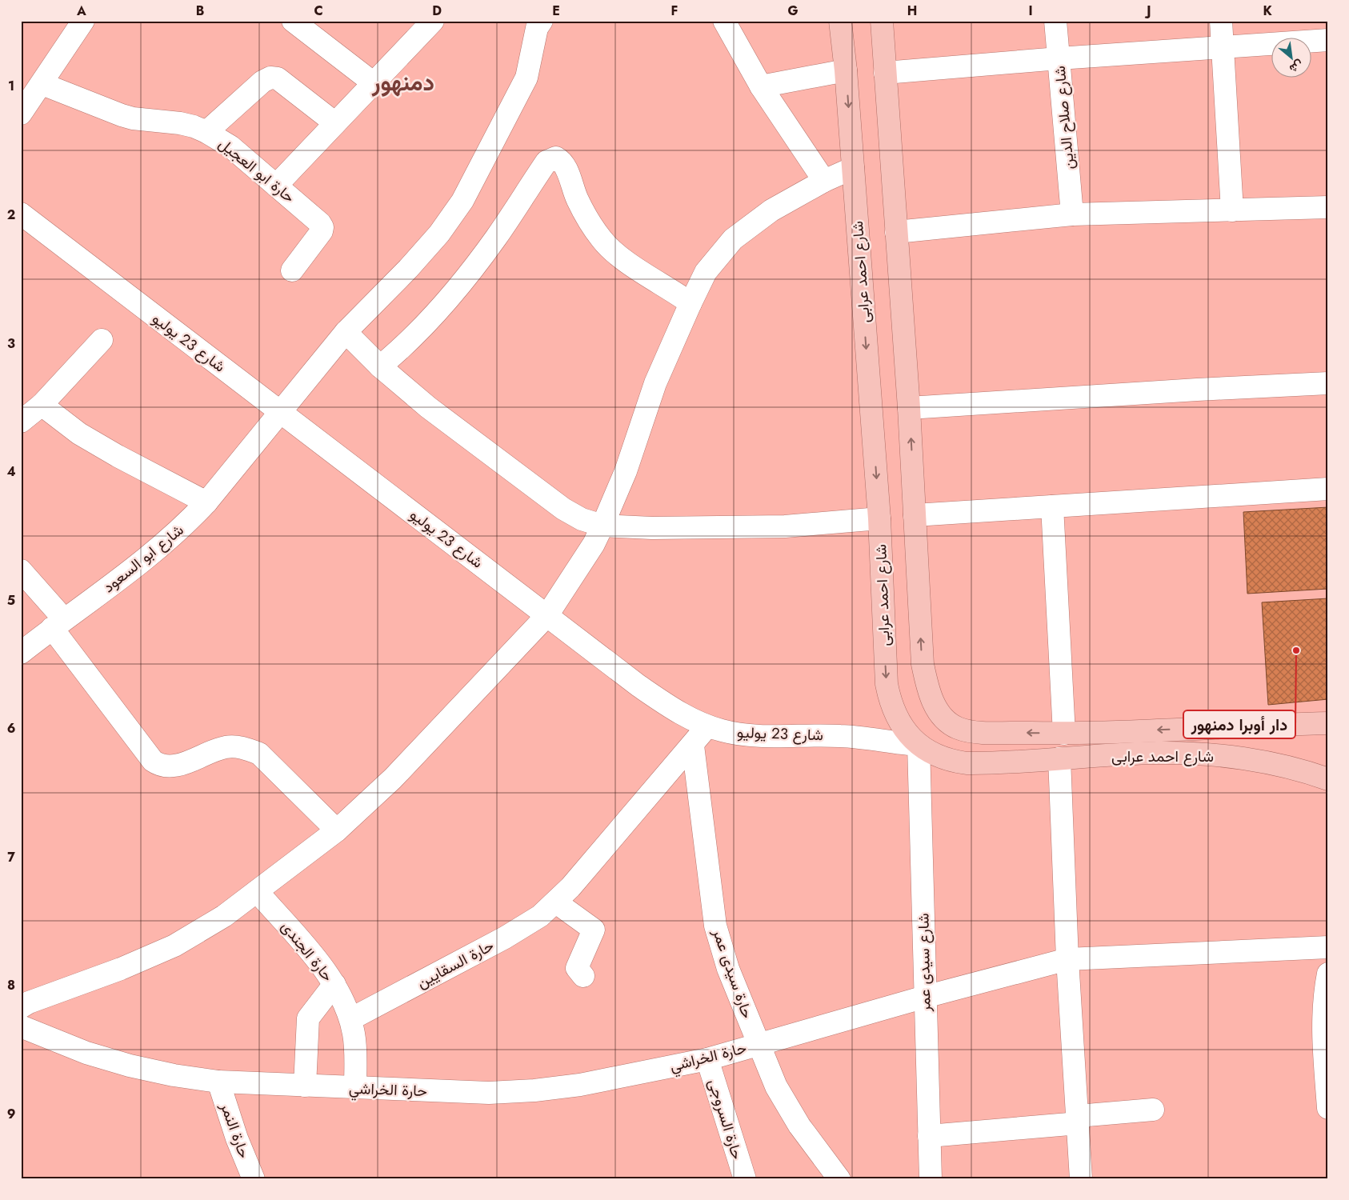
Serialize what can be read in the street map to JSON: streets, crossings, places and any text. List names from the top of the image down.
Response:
{
  "streets": {
    "main road": ["شارع احمد عرابى"],
    "street": [
      "شارع صلاح الدين",
      "حارة ابو العجيل",
      "شارع 23 يوليو",
      "شارع ابو السعود",
      "حارة الجندى",
      "شارع سيدى عمر",
      "حارة السقايين",
      "حارة سيدى عمر",
      "حارة الخراشي",
      "حارة السروجى",
      "حارة النمر"
    ]
  },
  "crossings": [
    ["شارع احمد عرابى", "شارع 23 يوليو"],
    ["شارع احمد عرابى", "شارع سيدى عمر"],
    ["شارع 23 يوليو", "شارع ابو السعود"],
    ["شارع 23 يوليو", "شارع سيدى عمر"],
    ["شارع 23 يوليو", "حارة السقايين"],
    ["حارة الجندى", "حارة السقايين"],
    ["حارة الجندى", "حارة الخراشي"],
    ["شارع سيدى عمر", "حارة الخراشي"],
    ["حارة السقايين", "حارة سيدى عمر"],
    ["حارة سيدى عمر", "حارة الخراشي"],
    ["حارة الخراشي", "حارة السروجى"],
    ["حارة الخراشي", "حارة النمر"]
  ],
  "districts": ["دمنهور"],
  "places": ["دار أوبرا دمنهور"],
  "north": "bottom right",
  "grid": {
    "columns": [
      "A",
      "B",
      "C",
      "D",
      "E",
      "F",
      "G",
      "H",
      "I",
      "J",
      "K"
    ],
    "rows": [
      "1",
      "2",
      "3",
      "4",
      "5",
      "6",
      "7",
      "8",
      "9"
    ]
  }
}
